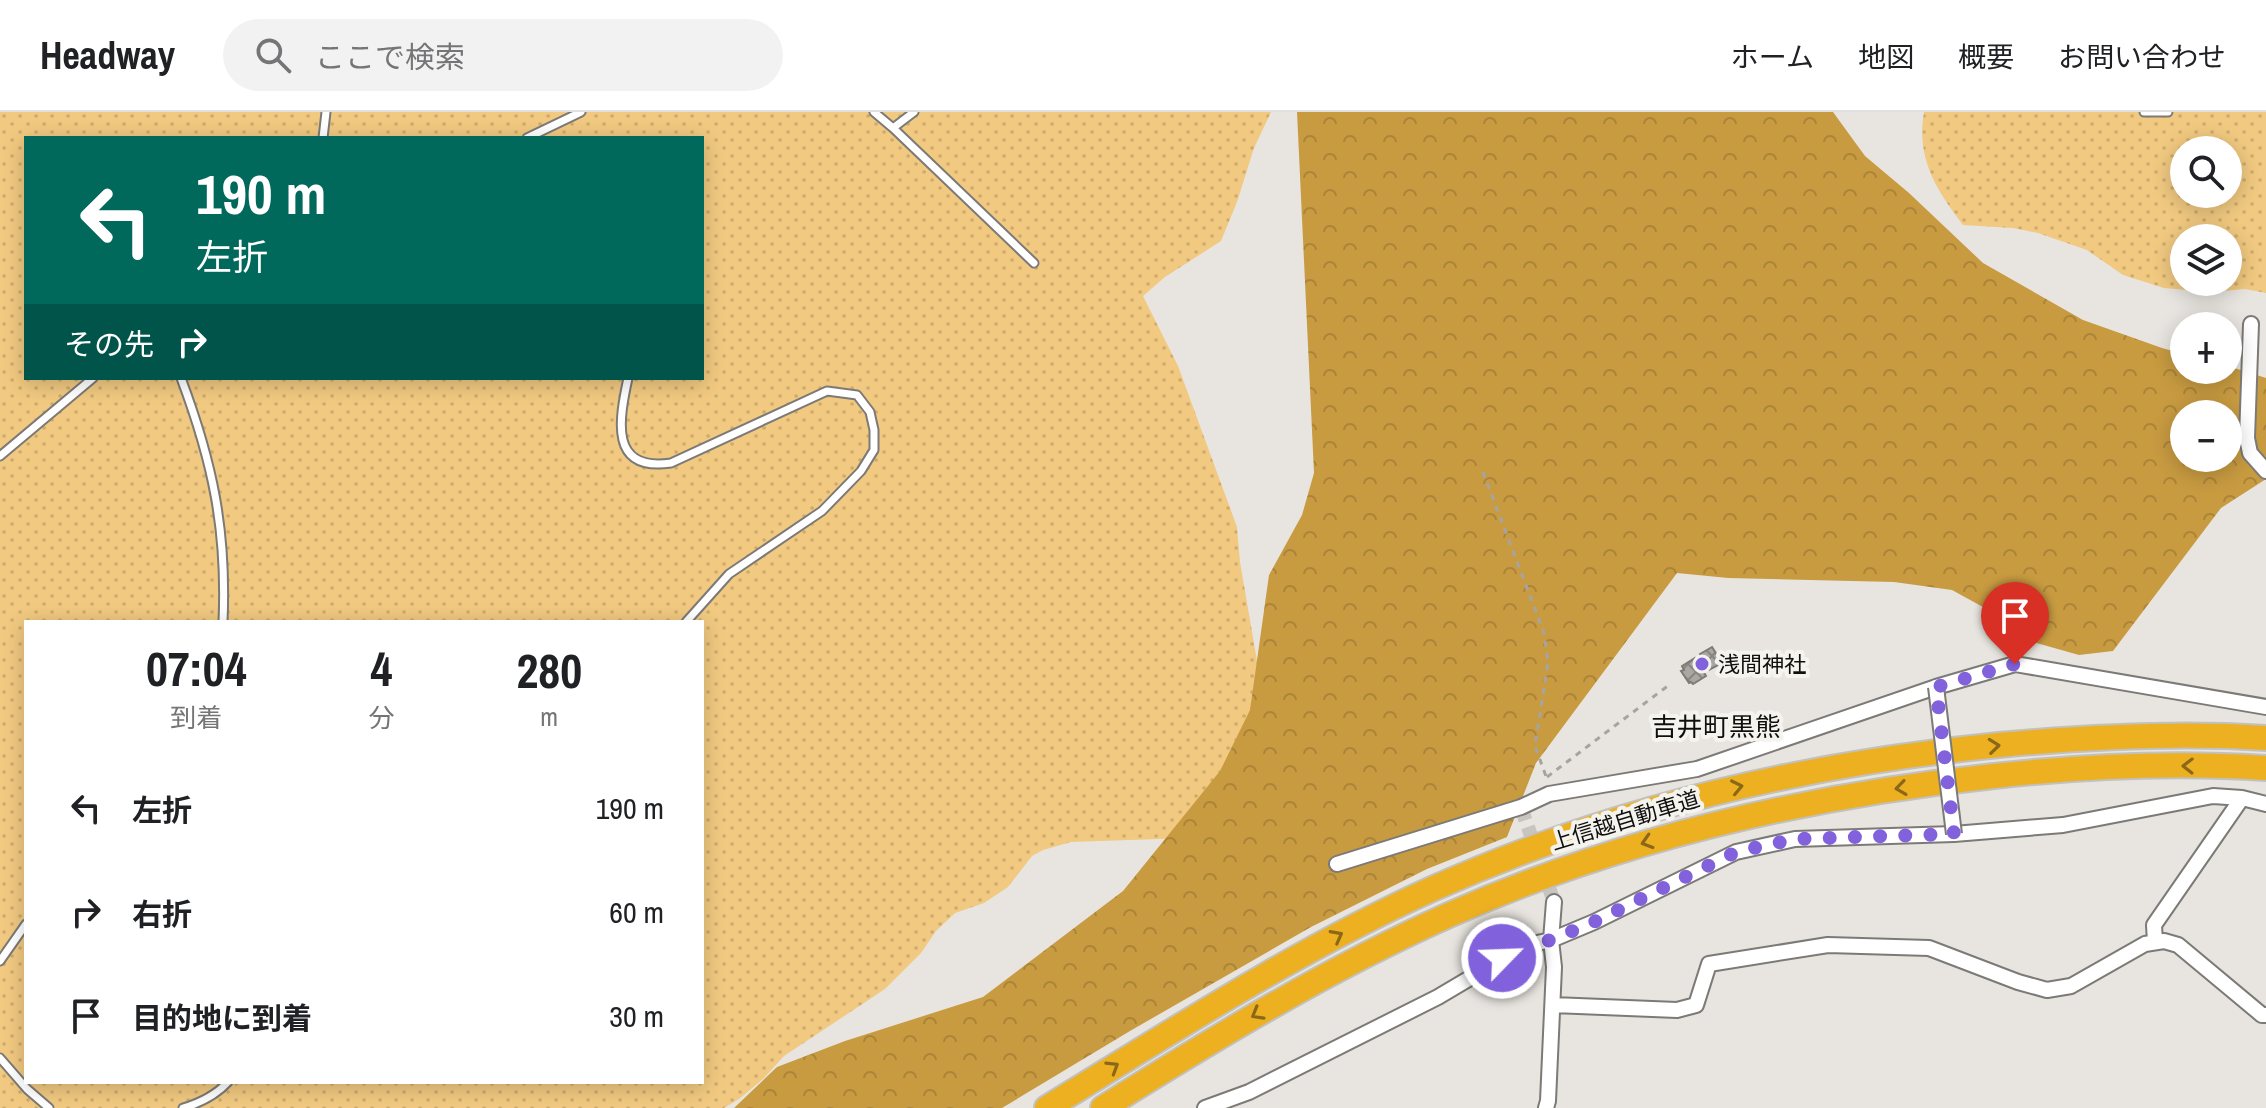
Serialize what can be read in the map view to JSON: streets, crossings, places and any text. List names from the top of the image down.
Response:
{
  "streets": {
    "highway": ["上信越自動車道"]
  },
  "districts": ["吉井町黒熊"],
  "places": ["浅間神社"],
  "page": {
    "header": "Headway",
    "search": "ここで検索",
    "nav": [
      "ホーム",
      "地図",
      "概要",
      "お問い合わせ"
    ],
    "map_buttons": ["+", "−"],
    "turn": ["190 m", "左折"],
    "then": "その先",
    "eta": [
      "07:04",
      "到着",
      "4",
      "分",
      "280",
      "m"
    ],
    "list": [
      {
        "name": "左折",
        "value": "190 m"
      },
      {
        "name": "右折",
        "value": "60 m"
      },
      {
        "name": "目的地に到着",
        "value": "30 m"
      }
    ]
  }
}
